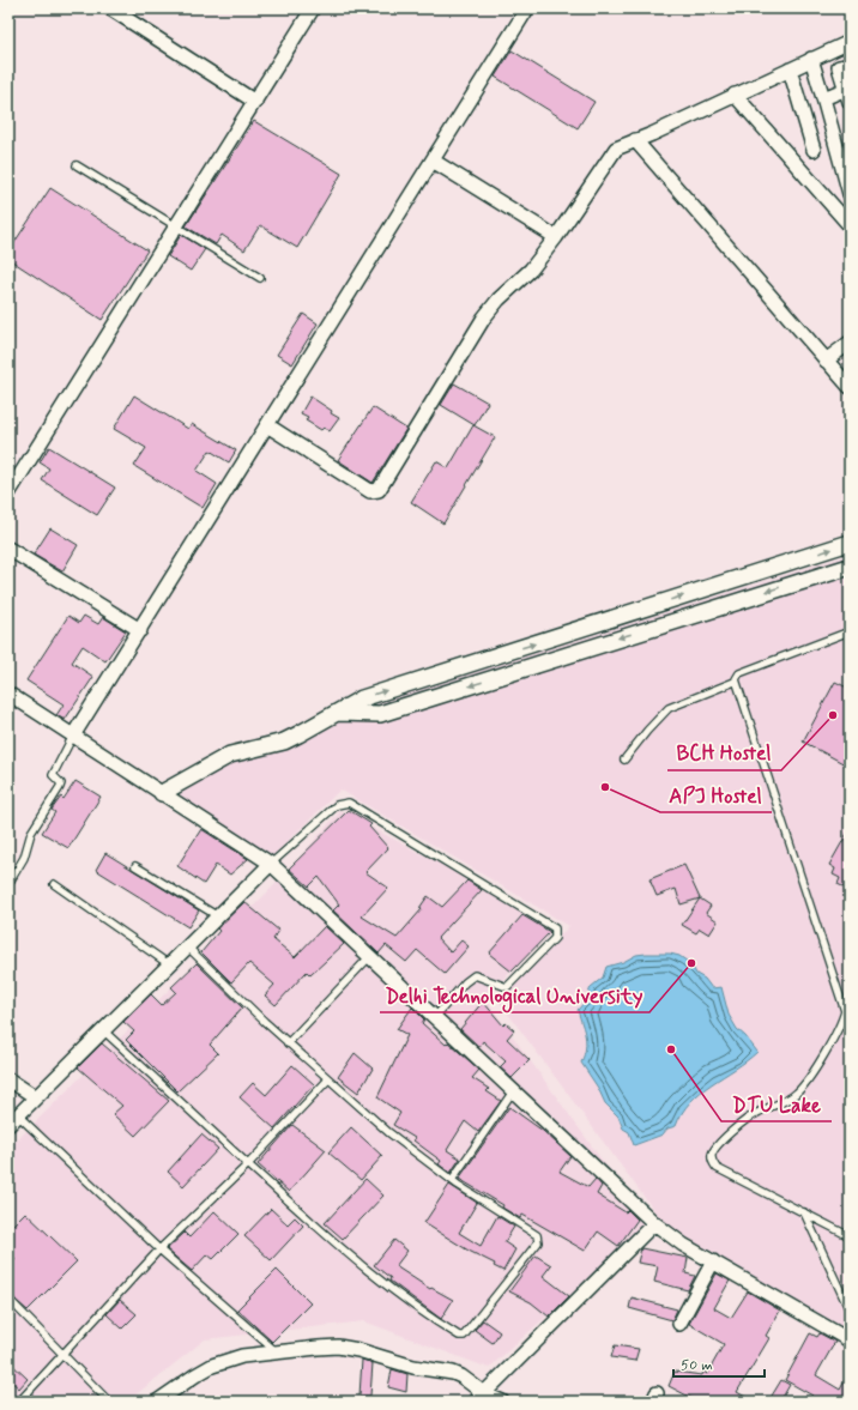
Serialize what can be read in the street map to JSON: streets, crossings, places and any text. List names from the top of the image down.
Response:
{
  "places": [
    "BCH Hostel",
    "APJ Hostel",
    "Delhi Technological University",
    "DTU Lake"
  ],
  "scale_bar": "50 m"
}
